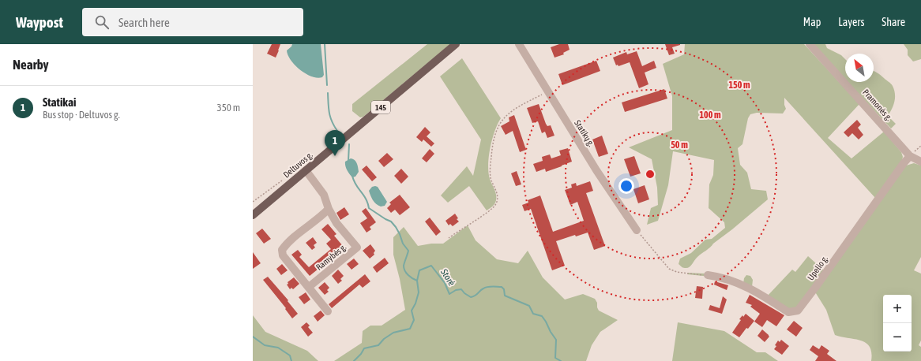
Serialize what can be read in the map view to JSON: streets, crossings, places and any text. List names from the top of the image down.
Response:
{
  "streets": {
    "main road": ["145", "Deltuvos g."],
    "street": [
      "Pramonės g.",
      "Statikų g.",
      "Ramybės g.",
      "Upelio g."
    ]
  },
  "crossings": [
    ["Pramonės g.", "Upelio g."],
    ["Deltuvos g.", "Ramybės g."]
  ],
  "water": ["Storė"],
  "north": "top left",
  "page": {
    "header": "Waypost",
    "search": "Search here",
    "nav": ["Map", "Layers", "Share"],
    "heading": "Nearby",
    "list": [
      {
        "mark": "1",
        "name": "Statikai",
        "note": "Bus stop · Deltuvos g.",
        "value": "350 m"
      }
    ],
    "pins": "1",
    "map_buttons": ["+", "−"]
  },
  "rings": ["150 m", "100 m", "50 m"]
}
